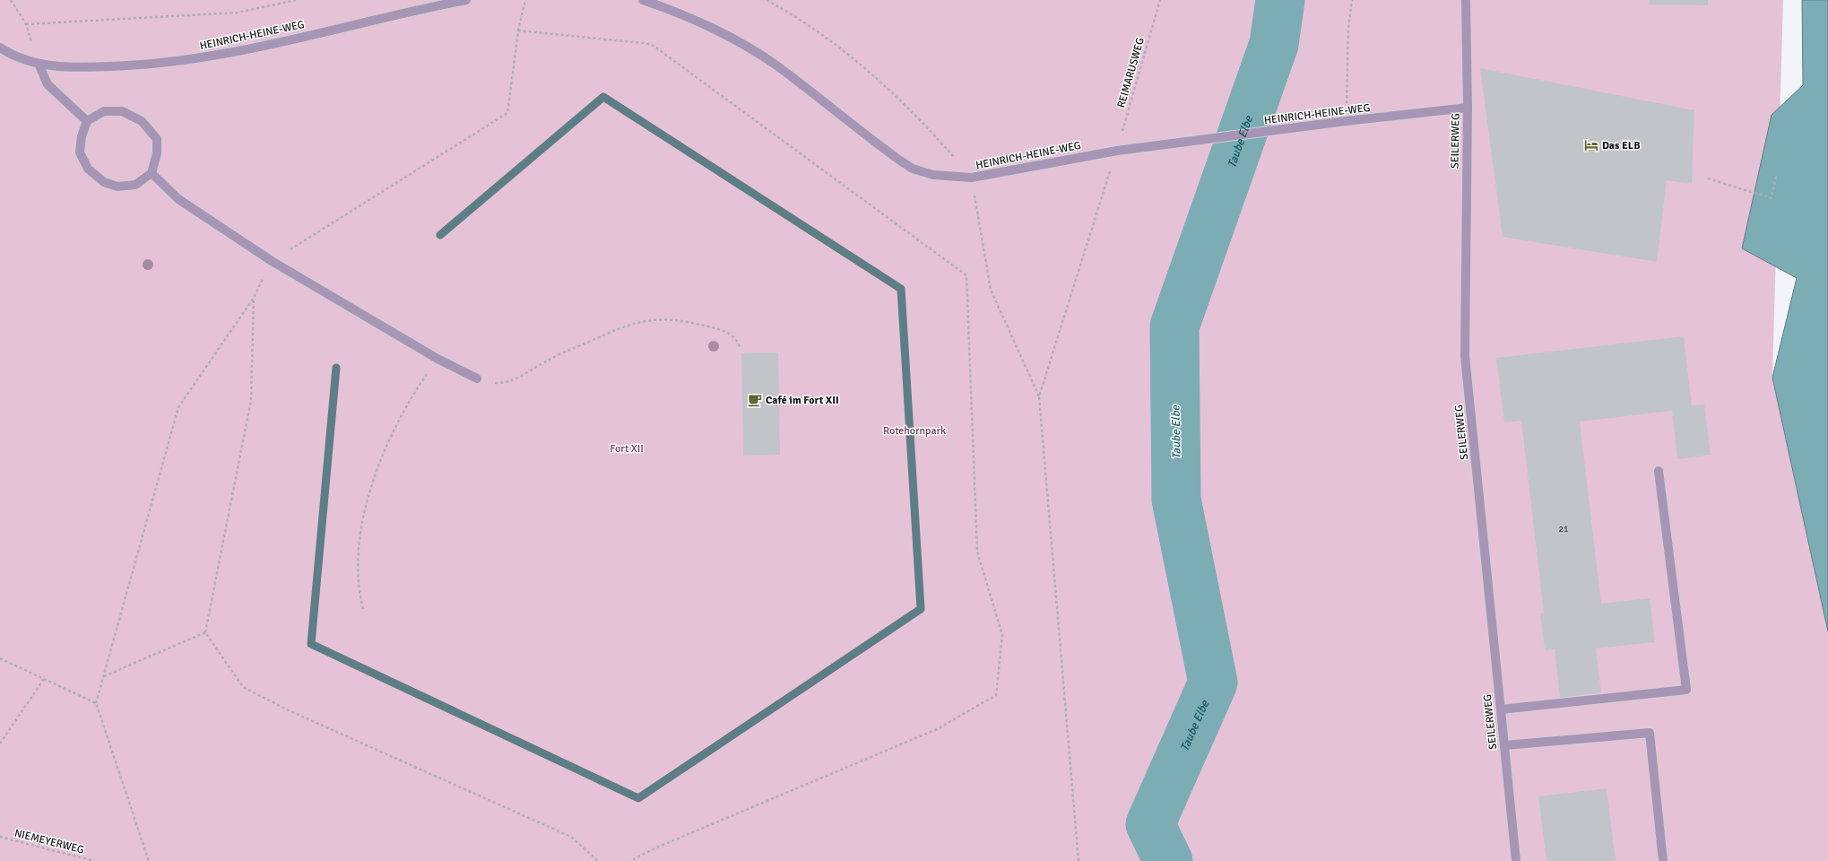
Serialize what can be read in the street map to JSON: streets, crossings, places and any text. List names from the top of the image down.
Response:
{
  "streets": {
    "street": ["HEINRICH-HEINE-WEG", "SEILERWEG"],
    "path": ["REIMARUSWEG", "NIEMEYERWEG"]
  },
  "crossings": [
    ["HEINRICH-HEINE-WEG", "REIMARUSWEG"],
    ["HEINRICH-HEINE-WEG", "SEILERWEG"]
  ],
  "water": ["Taube Elbe"],
  "parks": ["Rotehornpark", "Fort XII"],
  "places": {
    "hotel": ["Das ELB"],
    "cafe": ["Café im Fort XII"]
  },
  "house_numbers": ["21"]
}
